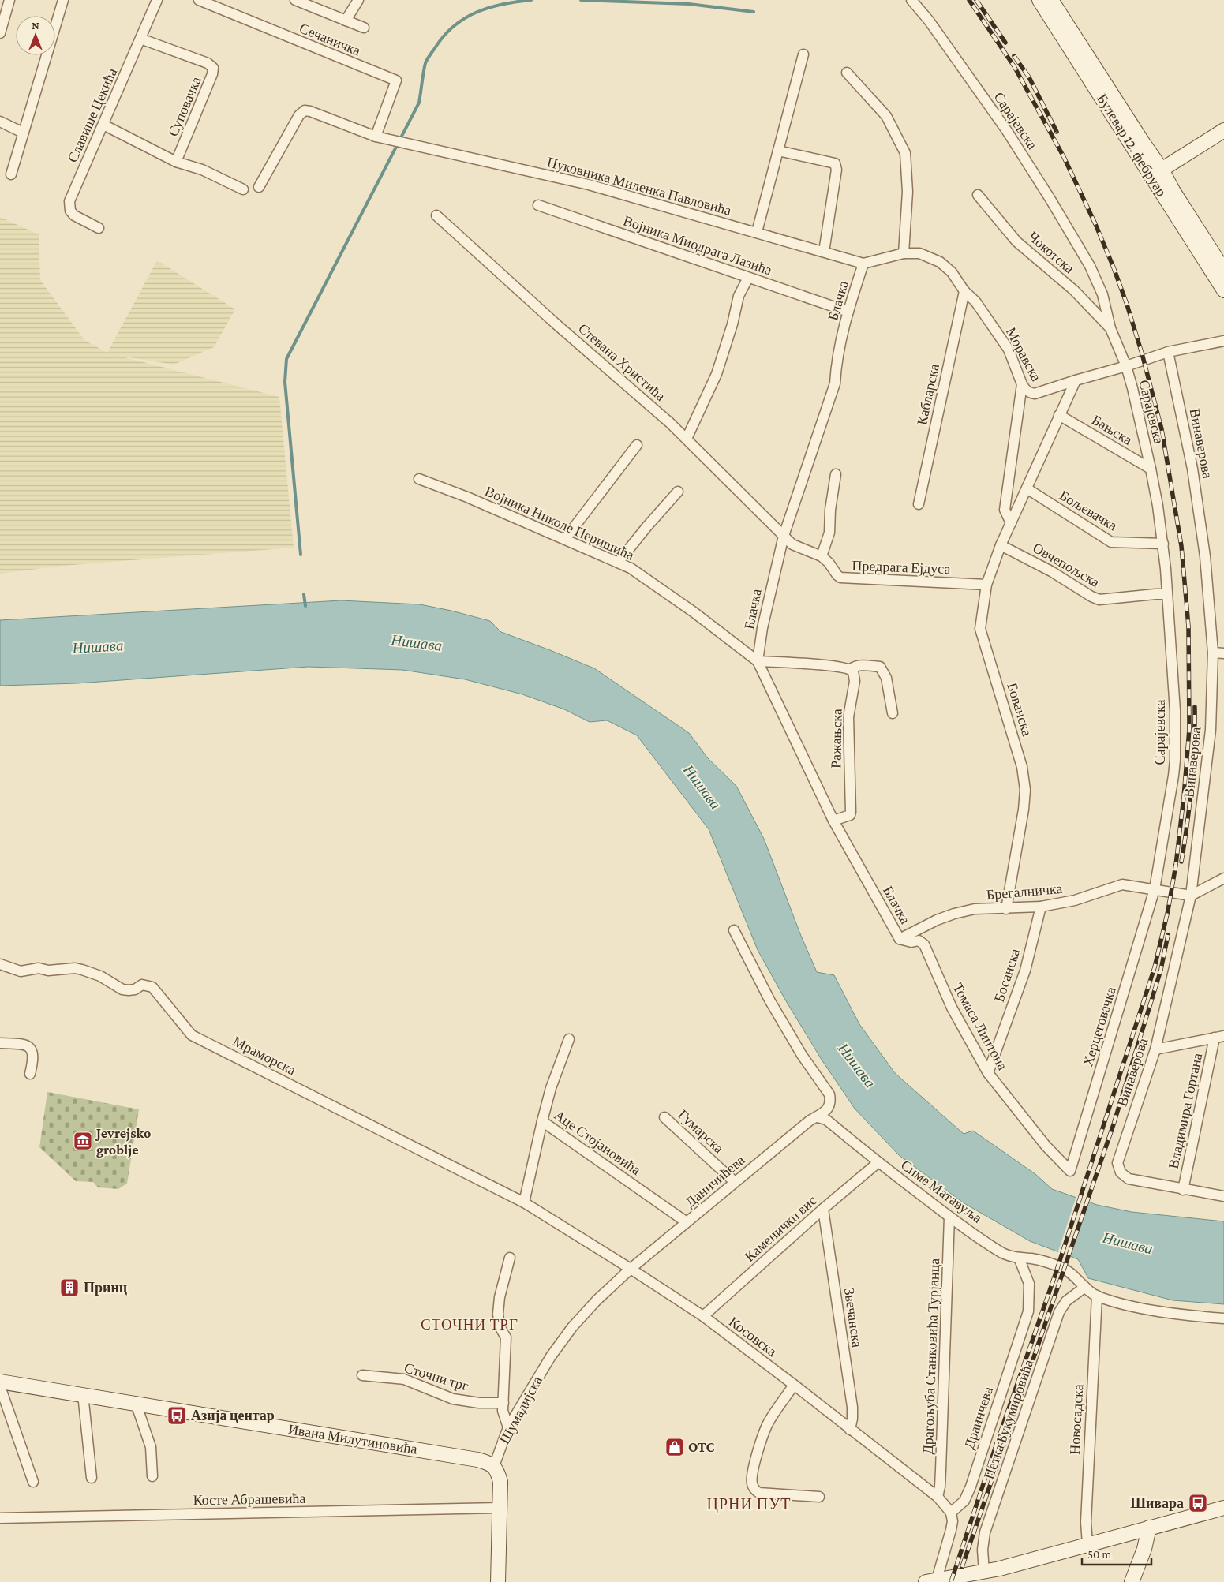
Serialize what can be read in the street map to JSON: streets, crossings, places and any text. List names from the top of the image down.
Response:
{
  "streets": {
    "main road": ["Булевар 12. фебруар", "Ивана Милутиновића"],
    "street": [
      "Сечаничка",
      "Суповачка",
      "Славише Цекића",
      "Сарајевска",
      "Пуковника Миленка Павловића",
      "Војника Миодрага Лазића",
      "Чокотска",
      "Блачка",
      "Моравска",
      "Стевана Христића",
      "Кабларска",
      "Бањска",
      "Винаверова",
      "Бољевачка",
      "Војника Николе Перишића",
      "Овчепољска",
      "Предрага Ејдуса",
      "Бованска",
      "Ражањска",
      "Брегалничка",
      "Босанска",
      "Томаса Липтона",
      "Херцеговачка",
      "Мраморска",
      "Владимира Гортана",
      "Гумарска",
      "Аце Стојановића",
      "Даничићева",
      "Симе Матавуља",
      "Каменички вис",
      "Звечанска",
      "Косовска",
      "Драгољуба Станковића Турјанца",
      "Сточни трг",
      "Шумадијска",
      "Драинчева",
      "Петка Букумировића",
      "Новосадска",
      "Косте Абрашевића"
    ]
  },
  "crossings": [
    ["Сечаничка", "Пуковника Миленка Павловића"],
    ["Суповачка", "Славише Цекића"],
    ["Сарајевска", "Чокотска"],
    ["Сарајевска", "Моравска"],
    ["Сарајевска", "Бањска"],
    ["Сарајевска", "Бољевачка"],
    ["Сарајевска", "Овчепољска"],
    ["Сарајевска", "Брегалничка"],
    ["Сарајевска", "Херцеговачка"],
    ["Пуковника Миленка Павловића", "Блачка"],
    ["Пуковника Миленка Павловића", "Моравска"],
    ["Војника Миодрага Лазића", "Блачка"],
    ["Блачка", "Моравска"],
    ["Блачка", "Стевана Христића"],
    ["Блачка", "Војника Николе Перишића"],
    ["Блачка", "Предрага Ејдуса"],
    ["Блачка", "Ражањска"],
    ["Блачка", "Брегалничка"],
    ["Блачка", "Томаса Липтона"],
    ["Моравска", "Кабларска"],
    ["Моравска", "Винаверова"],
    ["Моравска", "Бованска"],
    ["Стевана Христића", "Предрага Ејдуса"],
    ["Бањска", "Бованска"],
    ["Винаверова", "Брегалничка"],
    ["Винаверова", "Владимира Гортана"],
    ["Бољевачка", "Бованска"],
    ["Овчепољска", "Бованска"],
    ["Предрага Ејдуса", "Бованска"],
    ["Бованска", "Брегалничка"],
    ["Брегалничка", "Босанска"],
    ["Брегалничка", "Томаса Липтона"],
    ["Брегалничка", "Херцеговачка"],
    ["Босанска", "Томаса Липтона"],
    ["Томаса Липтона", "Херцеговачка"],
    ["Мраморска", "Косовска"],
    ["Гумарска", "Даничићева"],
    ["Аце Стојановића", "Даничићева"],
    ["Даничићева", "Симе Матавуља"],
    ["Даничићева", "Косовска"],
    ["Даничићева", "Шумадијска"],
    ["Симе Матавуља", "Каменички вис"],
    ["Симе Матавуља", "Драгољуба Станковића Турјанца"],
    ["Симе Матавуља", "Драинчева"],
    ["Симе Матавуља", "Петка Букумировића"],
    ["Симе Матавуља", "Новосадска"],
    ["Каменички вис", "Звечанска"],
    ["Каменички вис", "Косовска"],
    ["Звечанска", "Косовска"],
    ["Косовска", "Драгољуба Станковића Турјанца"],
    ["Косовска", "Шумадијска"],
    ["Косовска", "Драинчева"],
    ["Шумадијска", "Ивана Милутиновића"]
  ],
  "districts": ["СТОЧНИ ТРГ", "ЦРНИ ПУТ"],
  "water": ["Нишава"],
  "places": {
    "museum": ["Jevrejsko groblje"],
    "building": ["Принц"],
    "bus stop": ["Азија центар", "Шивара"],
    "shop": ["OTC"]
  },
  "scale_bar": "50 m",
  "north": "top"
}
